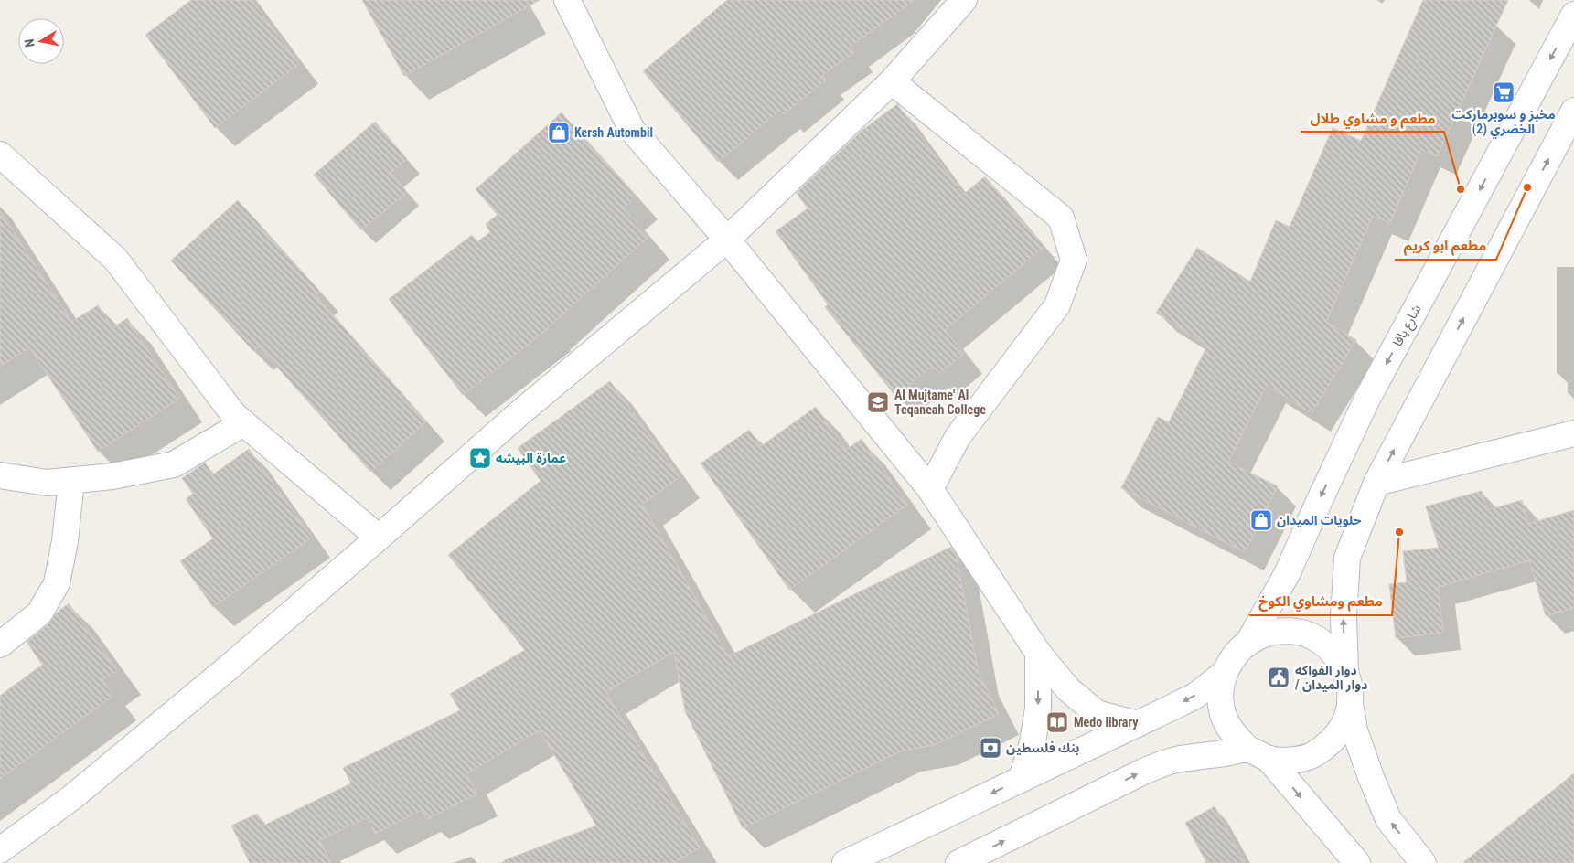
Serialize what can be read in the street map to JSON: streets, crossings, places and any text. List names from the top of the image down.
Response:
{
  "streets": {
    "street": ["شارع يافا"]
  },
  "places": {
    "supermarket": ["مخبز و سوبرماركت الخضري (2)"],
    "shop": ["Kersh Autombil", "حلويات الميدان"],
    "other": ["مطعم ابو كريم", "مطعم و مشاوي طلال", "مطعم ومشاوي الكوخ"],
    "school or university": ["Al Mujtame' Al Teqaneah College"],
    "place": ["عمارة البيشه"],
    "public building": ["دوار الفواكه / دوار الميدان"],
    "library": ["Medo library"],
    "bank": ["بنك فلسطين"]
  },
  "north": "left"
}
